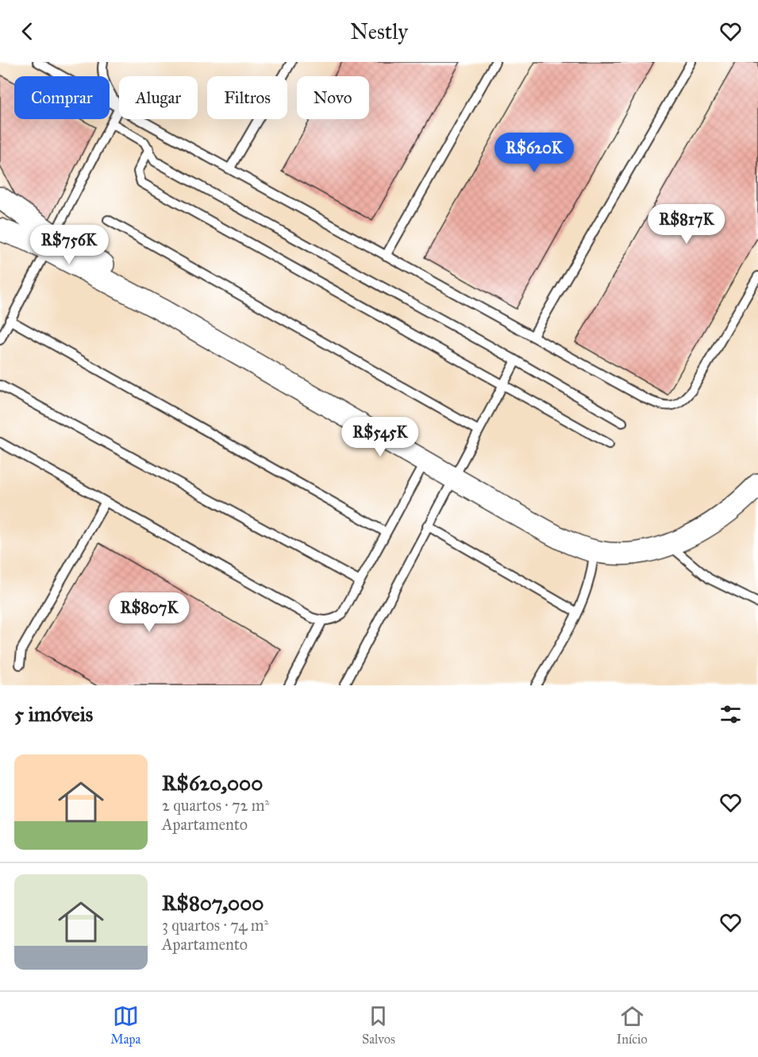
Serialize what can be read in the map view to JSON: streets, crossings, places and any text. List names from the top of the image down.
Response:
{
  "page": {
    "header": "Nestly",
    "chip": [
      "Comprar",
      "Alugar",
      "Filtros",
      "Novo"
    ],
    "price": [
      "R$620K",
      "R$817K",
      "R$756K",
      "R$545K",
      "R$807K"
    ],
    "heading": "5 imóveis",
    "list": [
      {
        "name": "R$620,000",
        "note": "2 quartos · 72 m² · Apartamento"
      },
      {
        "name": "R$807,000",
        "note": "3 quartos · 74 m² · Apartamento"
      }
    ],
    "tabs": ["Mapa", "Salvos", "Início"]
  }
}
